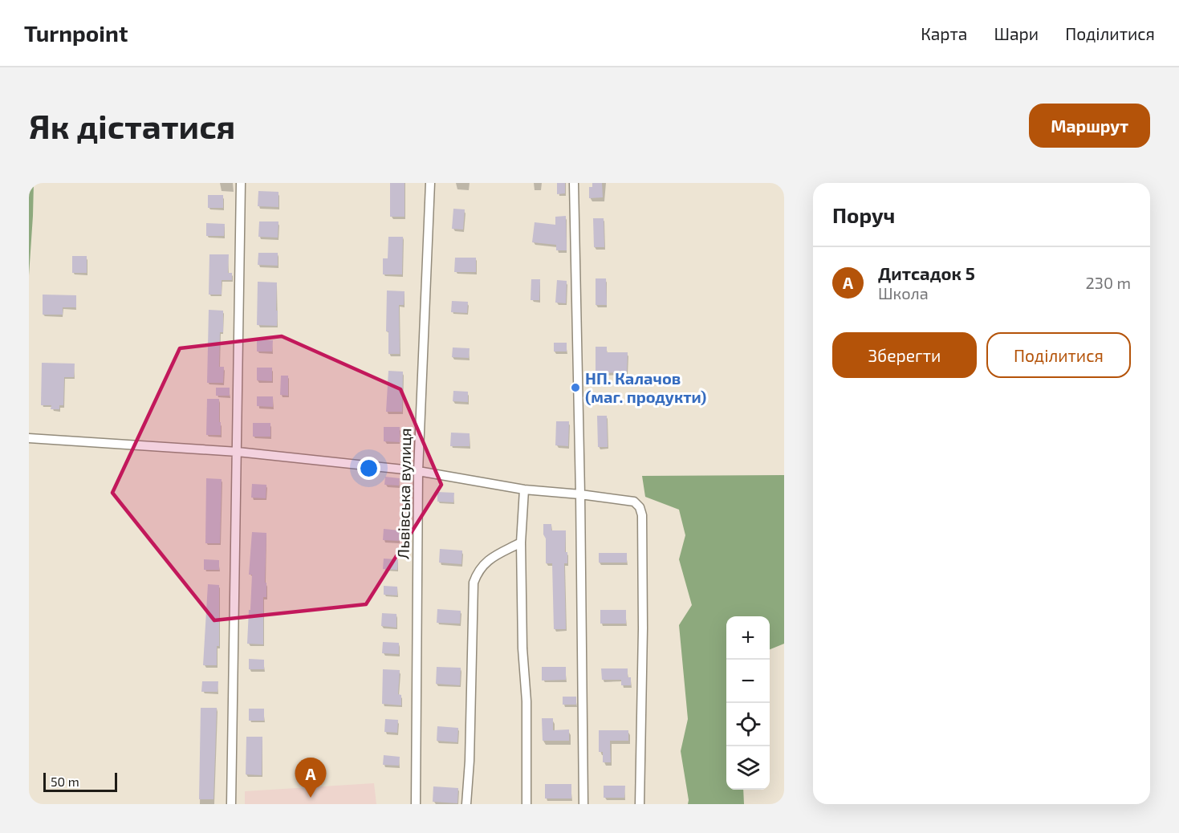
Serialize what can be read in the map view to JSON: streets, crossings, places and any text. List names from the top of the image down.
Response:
{
  "streets": {
    "street": ["Львівська вулиця"]
  },
  "places": ["НП. Калачов (маг. продукти)"],
  "scale_bar": "50 m",
  "page": {
    "header": "Turnpoint",
    "nav": ["Карта", "Шари", "Поділитися"],
    "buttons": [
      "Маршрут",
      ["Зберегти", "Поділитися"]
    ],
    "title": "Як дістатися",
    "heading": "Поруч",
    "list": [
      {
        "mark": "A",
        "name": "Дитсадок 5",
        "note": "Школа",
        "value": "230 m"
      }
    ],
    "map_buttons": ["+", "−"],
    "pins": "A",
    "scale": "50 m"
  }
}
